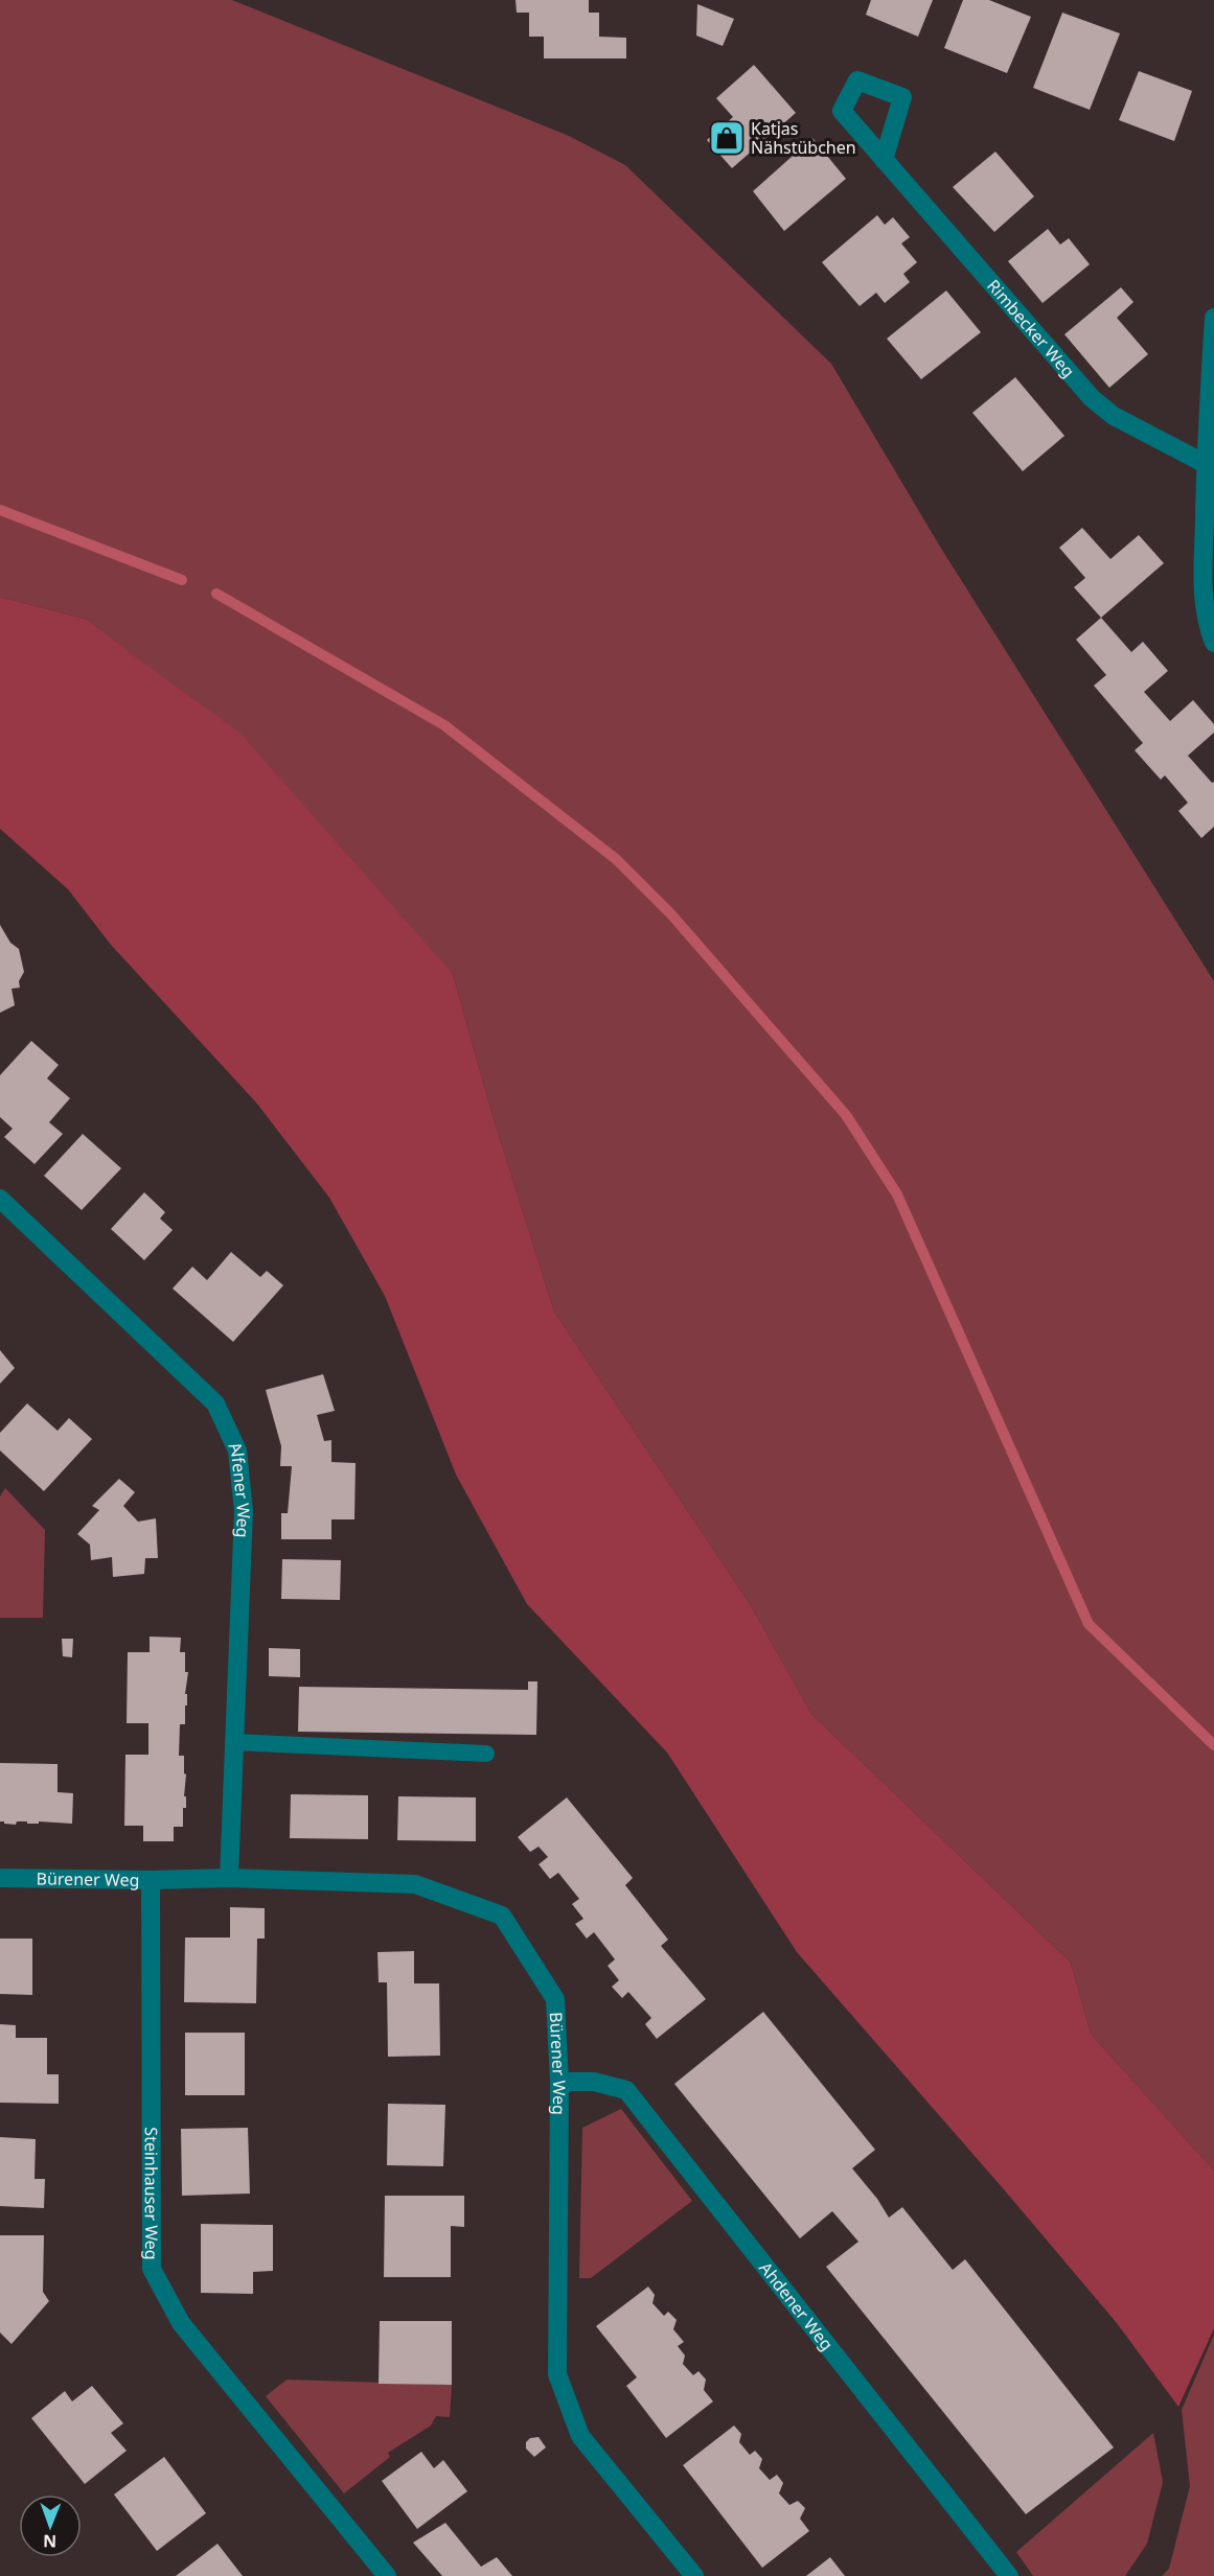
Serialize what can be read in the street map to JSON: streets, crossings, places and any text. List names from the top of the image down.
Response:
{
  "streets": {
    "street": [
      "Rimbecker Weg",
      "Alfener Weg",
      "Bürener Weg",
      "Steinhauser Weg",
      "Ahdener Weg"
    ]
  },
  "crossings": [
    ["Alfener Weg", "Bürener Weg"],
    ["Bürener Weg", "Steinhauser Weg"],
    ["Bürener Weg", "Ahdener Weg"]
  ],
  "places": {
    "shop": ["Katjas Nähstübchen"]
  },
  "north": "bottom"
}
